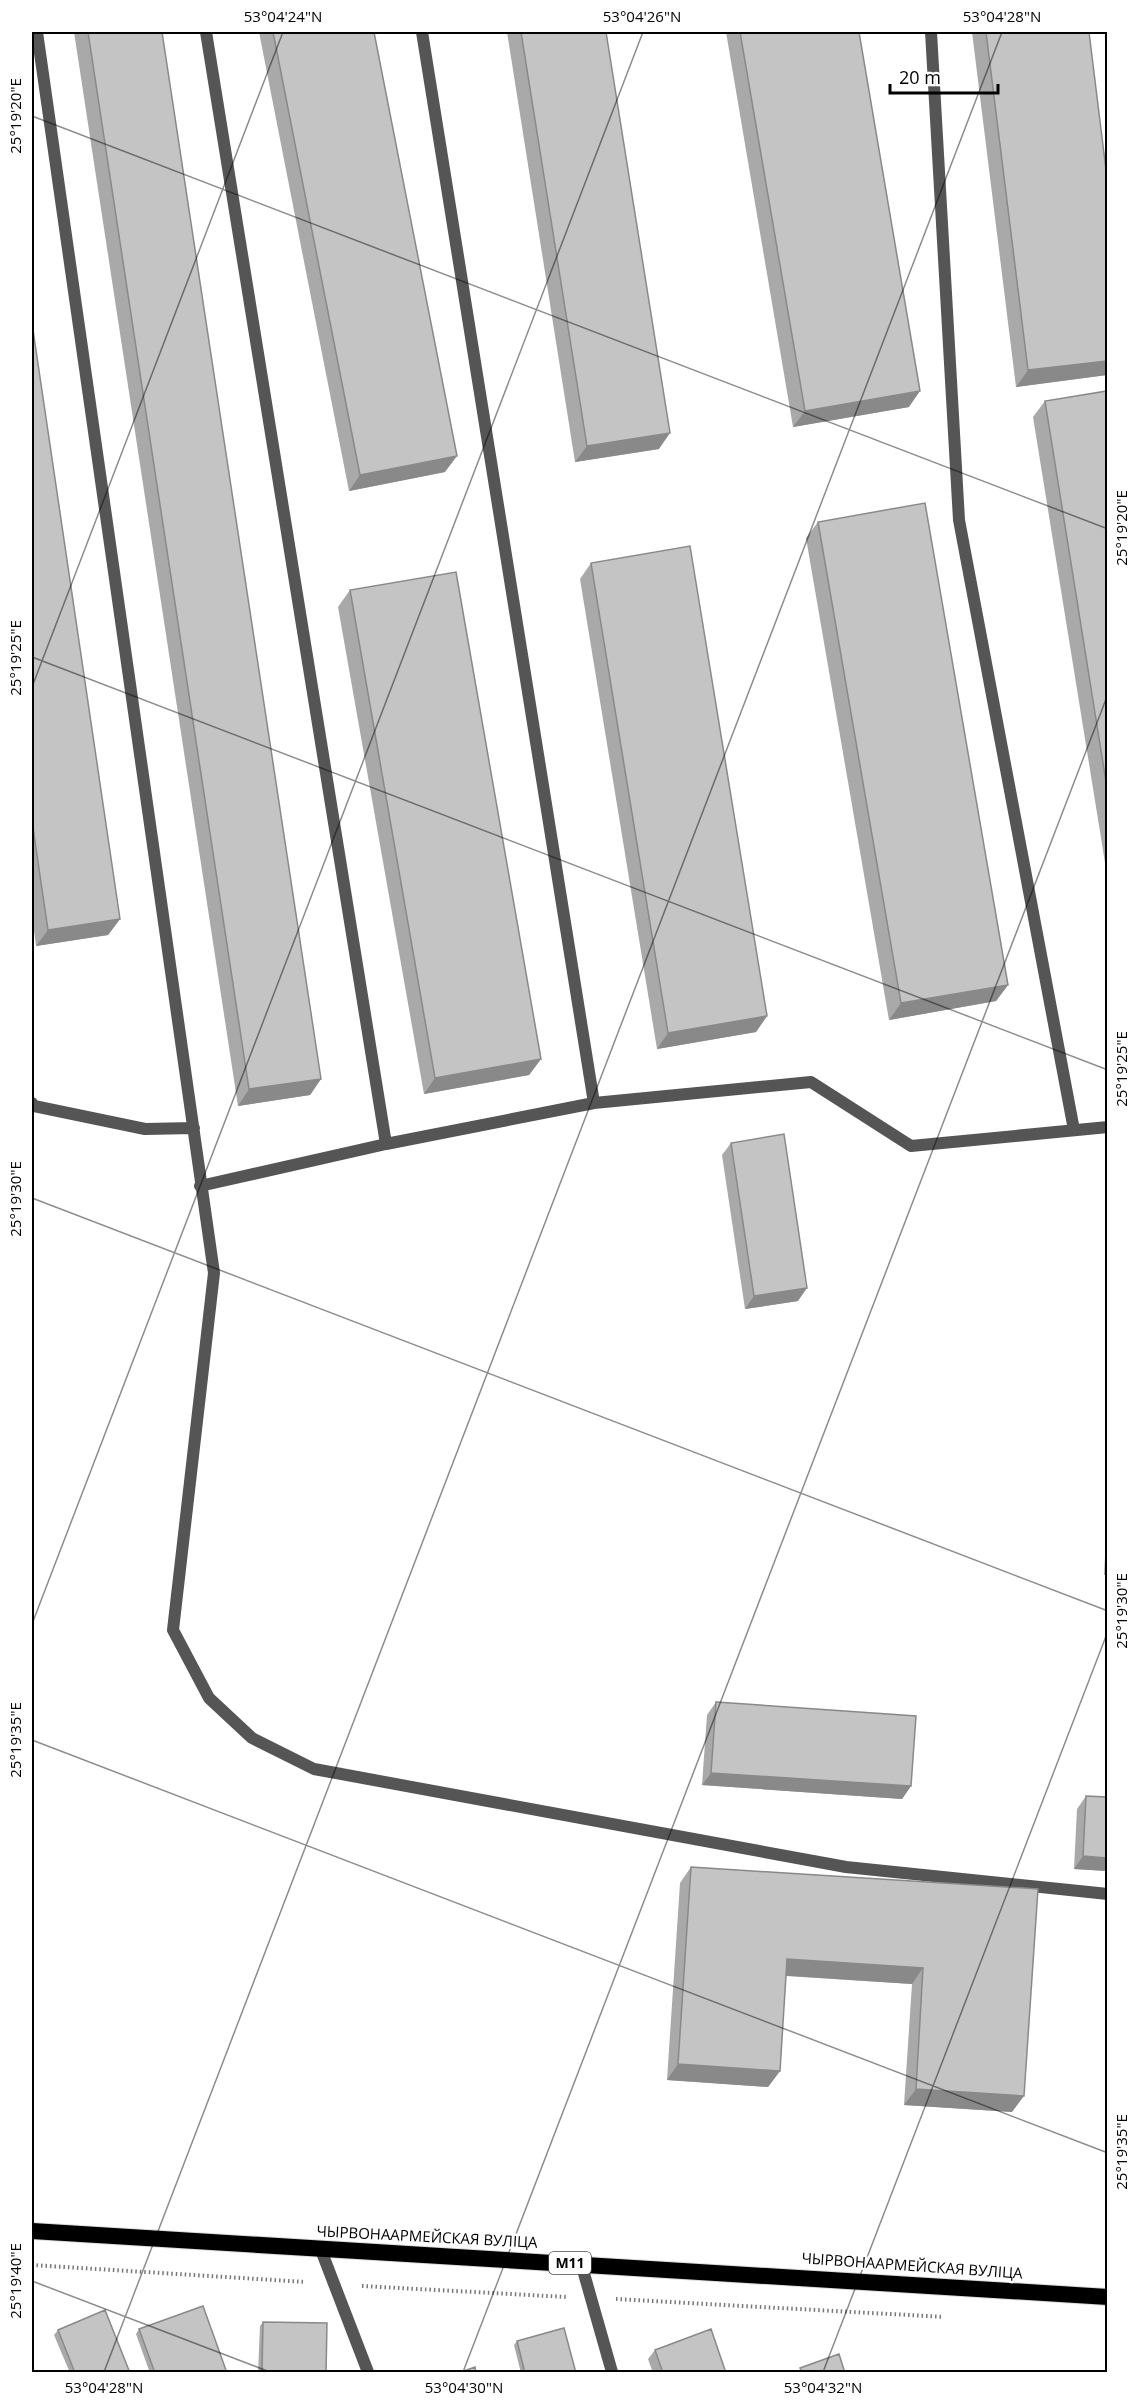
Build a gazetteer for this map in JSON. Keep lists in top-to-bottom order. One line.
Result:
{"streets":{"highway":["ЧЫРВОНААРМЕЙСКАЯ ВУЛІЦА","М11"]},"scale_bar":"20 m","coordinates":["53°04'24\"N","53°04'26\"N","53°04'28\"N","25°19'20\"E","25°19'25\"E","25°19'30\"E","25°19'35\"E","25°19'40\"E","53°04'30\"N","53°04'32\"N"]}
